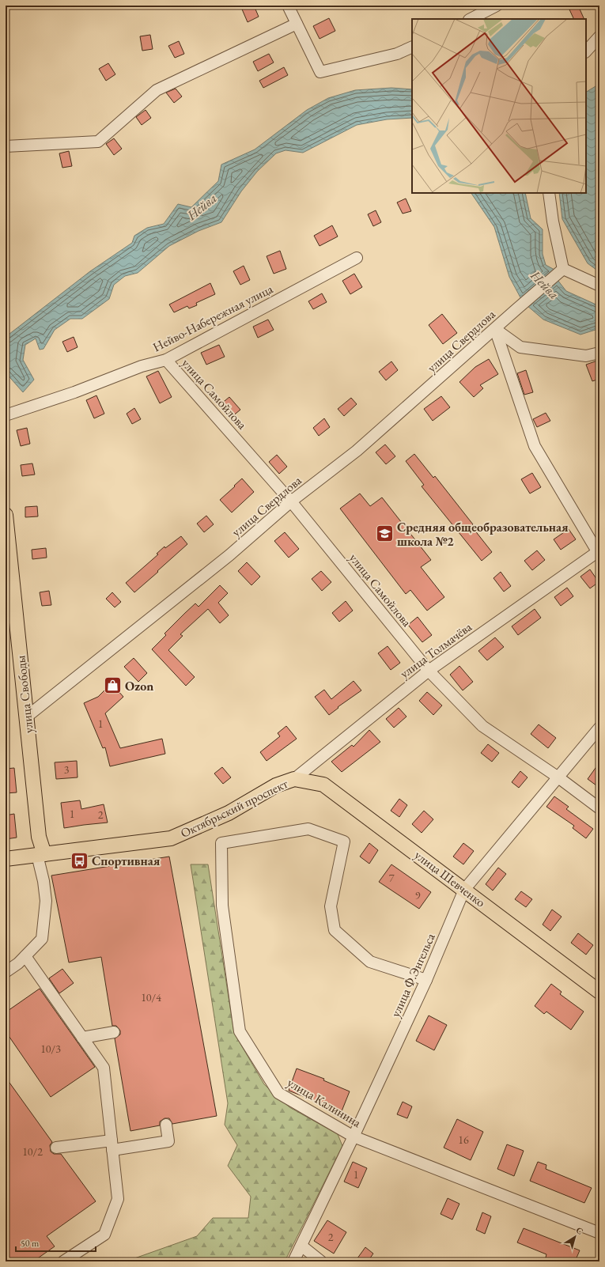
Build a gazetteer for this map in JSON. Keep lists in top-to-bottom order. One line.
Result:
{"streets":{"main road":["улица Свободы","Октябрьский проспект","улица Шевченко"],"street":["Нейво-Набережная улица","улица Свердлова","улица Самойлова","улица Толмачёва","улица Ф.Энгельса","улица Калинина"]},"crossings":[["Нейво-Набережная улица","улица Самойлова"],["улица Свердлова","улица Самойлова"],["улица Свердлова","улица Свободы"],["улица Самойлова","улица Толмачёва"],["улица Самойлова","улица Ф.Энгельса"],["улица Толмачёва","Октябрьский проспект"],["улица Толмачёва","улица Шевченко"],["улица Свободы","Октябрьский проспект"],["Октябрьский проспект","улица Шевченко"],["улица Шевченко","улица Ф.Энгельса"],["улица Ф.Энгельса","улица Калинина"]],"water":["Нейва"],"places":{"school or university":["Средняя общеобразовательная школа №2"],"shop":["Ozon"],"bus stop":["Спортивная"]},"house_numbers":["1","3","1","2","7","9","10/4","10/3","16","10/2","1","2"],"scale_bar":"50 m","north":"top right"}
